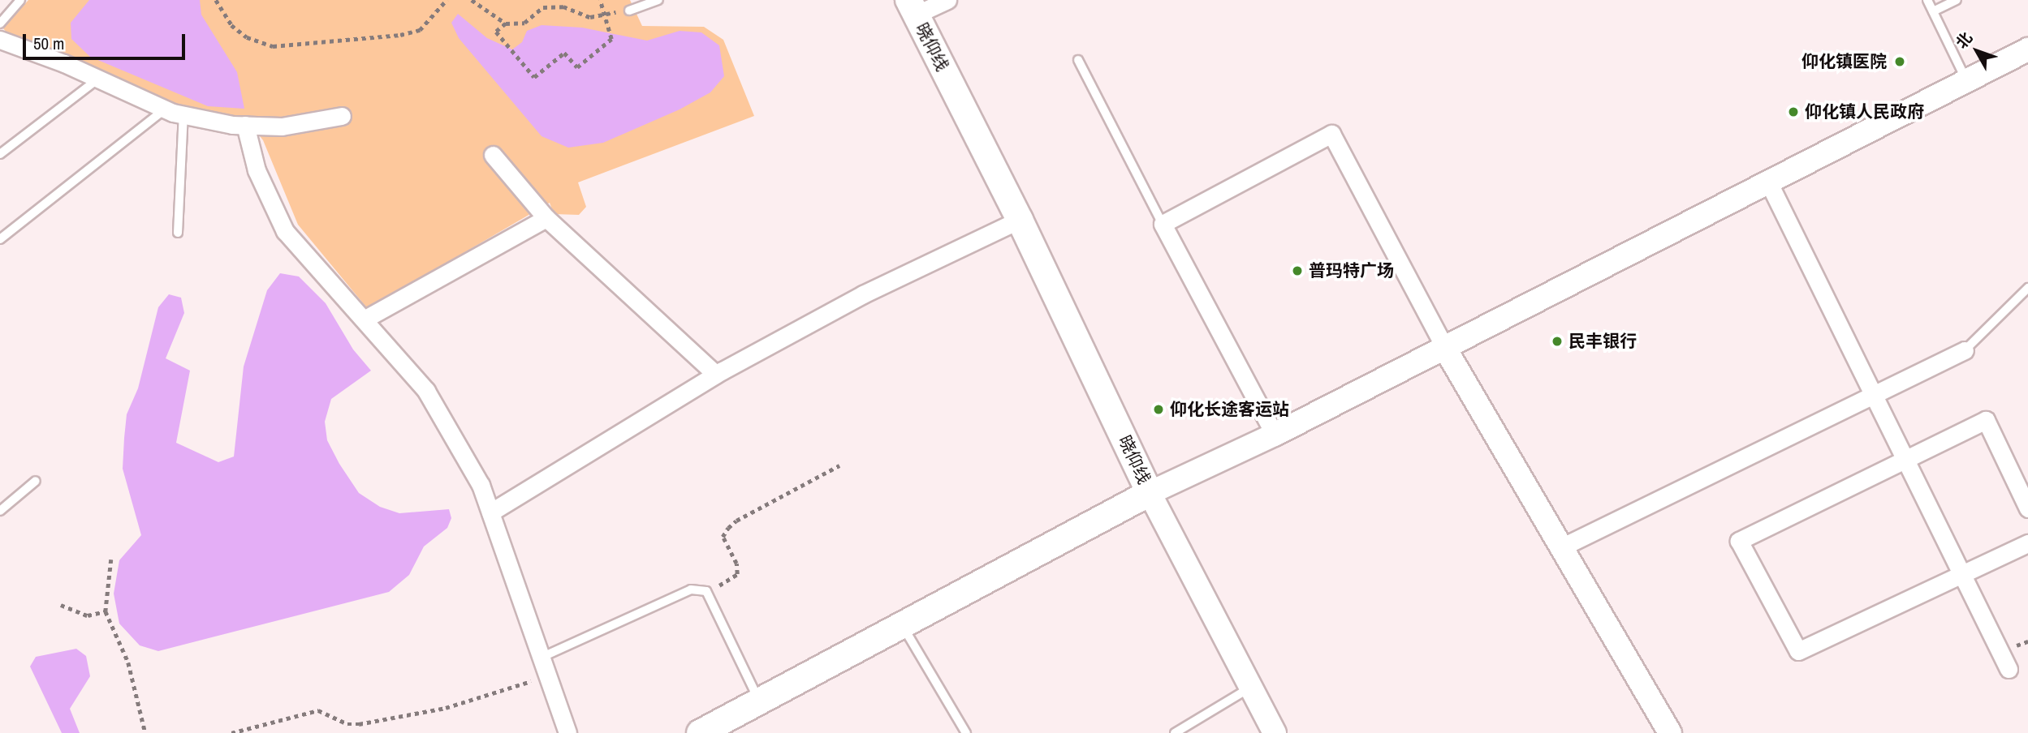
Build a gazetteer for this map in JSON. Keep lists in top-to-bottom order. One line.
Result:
{"streets":{"main road":["晓仰线"]},"places":["仰化镇医院","仰化镇人民政府","普玛特广场","民丰银行","仰化长途客运站"],"scale_bar":"50 m","north":"top left"}
